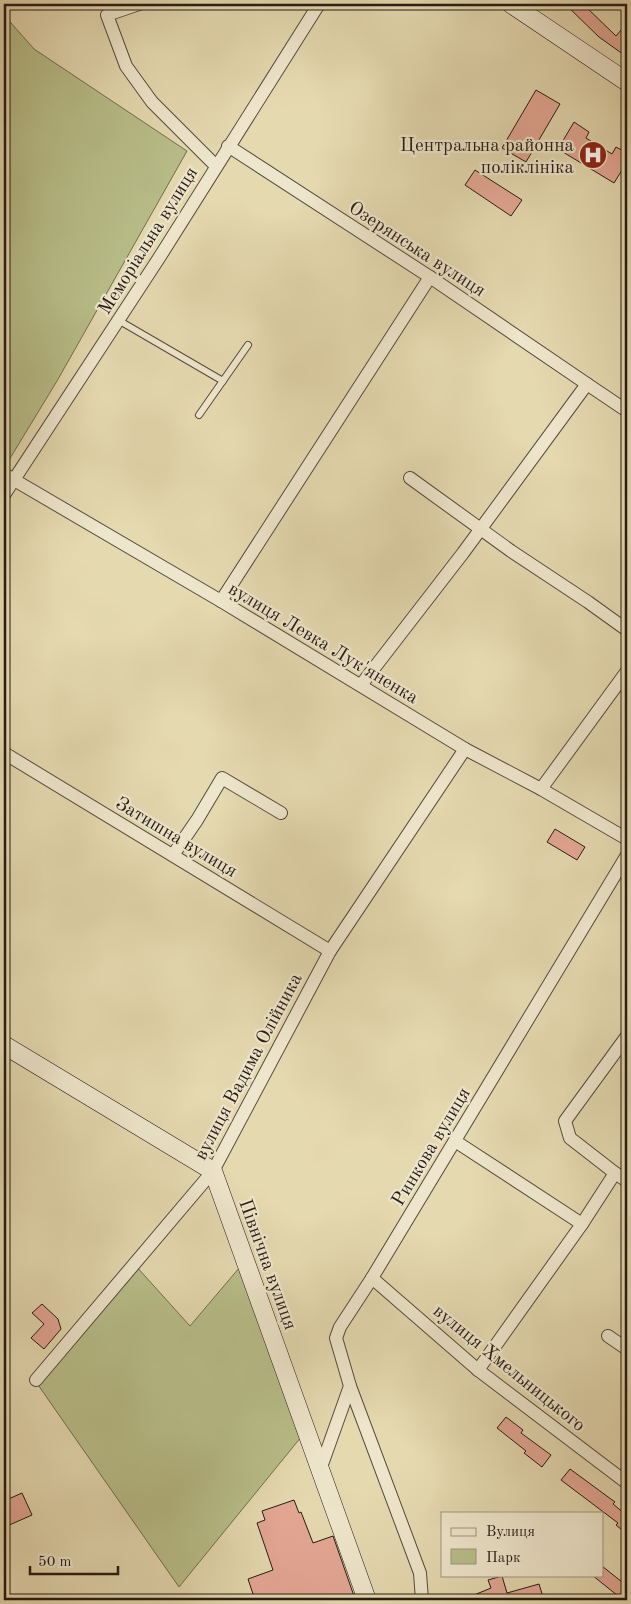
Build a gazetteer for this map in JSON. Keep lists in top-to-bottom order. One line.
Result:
{"streets":{"street":["Меморіальна вулиця","Озерянська вулиця","вулиця Левка Лук'яненка","Затишна вулиця","вулиця Вадима Олійника","Ринкова вулиця","Північна вулиця","вулиця Хмельницького"]},"crossings":[["Меморіальна вулиця","Озерянська вулиця"],["Меморіальна вулиця","вулиця Левка Лук'яненка"],["вулиця Левка Лук'яненка","вулиця Вадима Олійника"],["Затишна вулиця","вулиця Вадима Олійника"],["вулиця Вадима Олійника","Північна вулиця"],["Ринкова вулиця","вулиця Хмельницького"]],"places":{"hospital":["Центральна районна поліклініка"]},"legend":["Вулиця","Парк"],"scale_bar":"50 m"}
